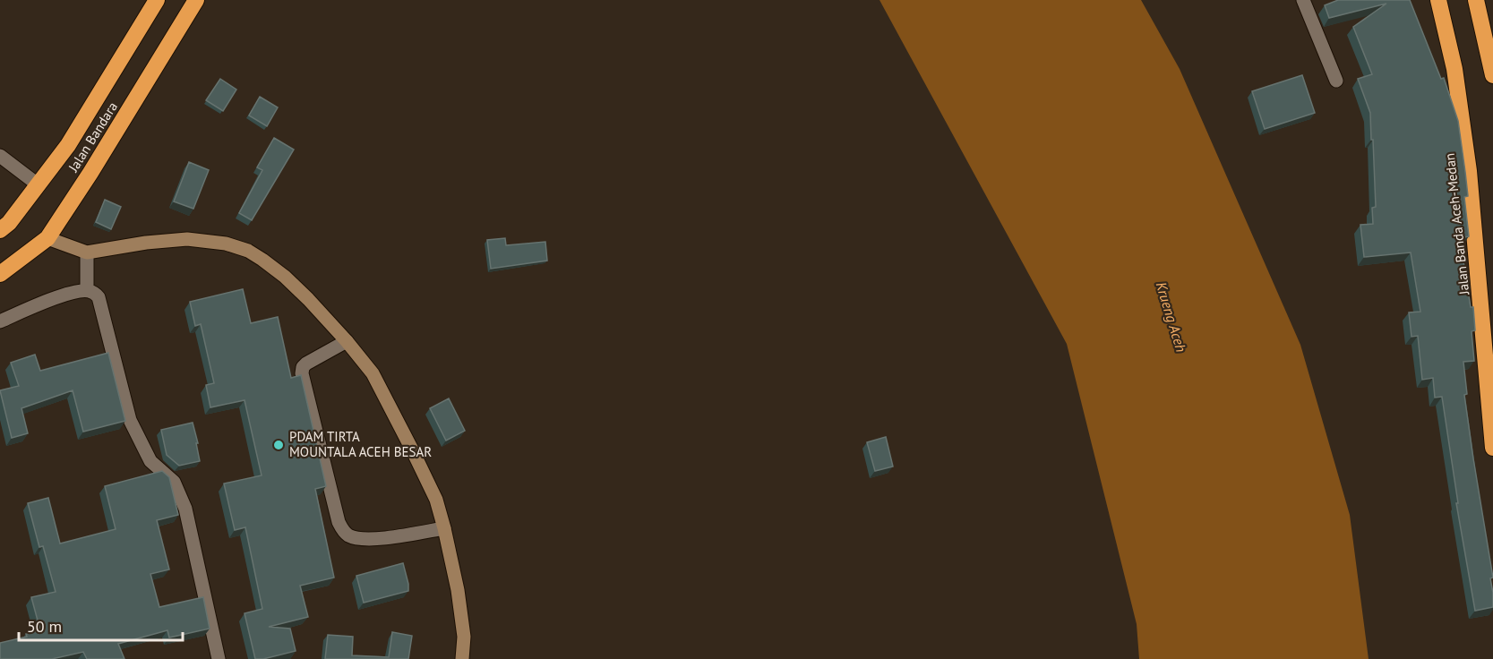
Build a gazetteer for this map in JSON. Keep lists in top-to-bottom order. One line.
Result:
{"streets":{"highway":["Jalan Bandara","Jalan Banda Aceh-Medan"]},"water":["Krueng Aceh"],"places":["PDAM TIRTA MOUNTALA ACEH BESAR"],"scale_bar":"50 m"}
